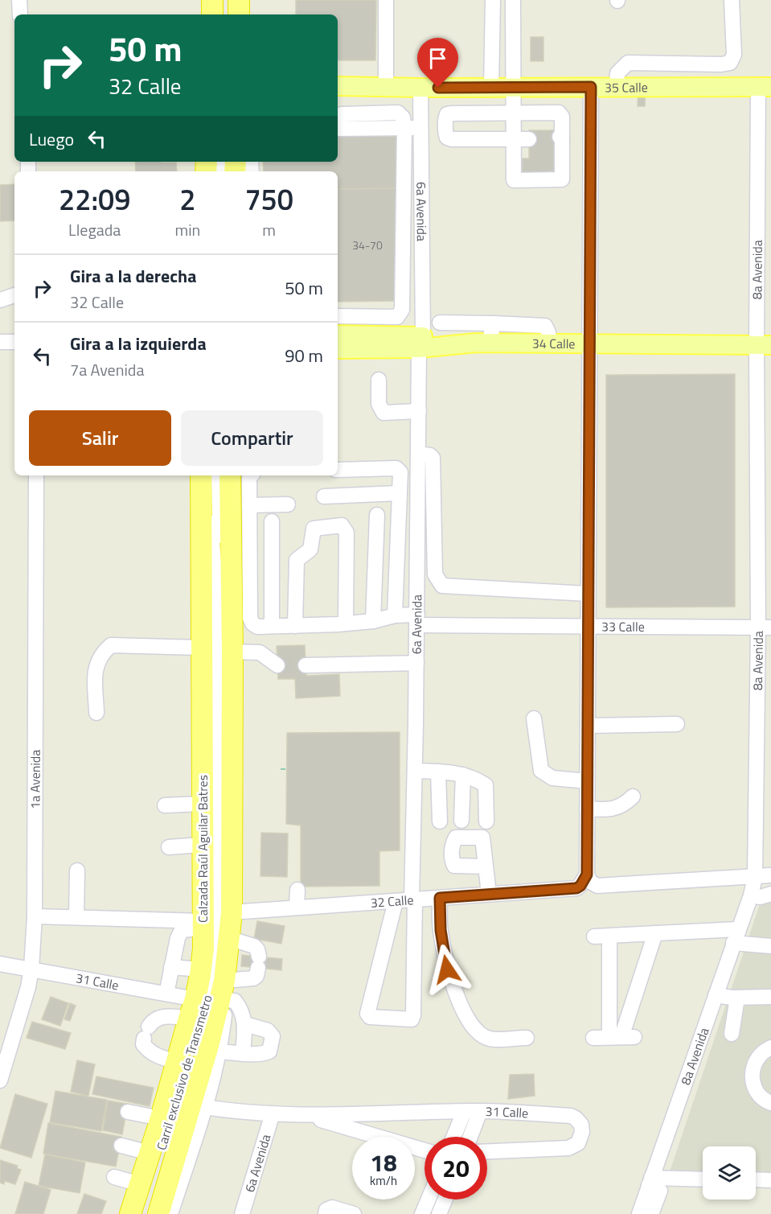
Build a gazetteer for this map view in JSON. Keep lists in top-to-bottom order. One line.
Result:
{"streets":{"highway":["Calzada Raúl Aguilar Batres"],"main road":["35 Calle","34 Calle"],"street":["6a Avenida","8a Avenida","33 Calle","1a Avenida","32 Calle","31 Calle","Carril exclusivo de Transmetro"]},"crossings":[["35 Calle","6a Avenida"],["35 Calle","8a Avenida"],["6a Avenida","34 Calle"],["6a Avenida","33 Calle"],["6a Avenida","32 Calle"],["6a Avenida","31 Calle"],["8a Avenida","34 Calle"],["8a Avenida","33 Calle"],["1a Avenida","31 Calle"],["Calzada Raúl Aguilar Batres","32 Calle"],["Calzada Raúl Aguilar Batres","31 Calle"],["Calzada Raúl Aguilar Batres","Carril exclusivo de Transmetro"],["31 Calle","Carril exclusivo de Transmetro"]],"house_numbers":["34-70"],"page":{"turn":["50 m","32 Calle"],"then":"Luego","eta":["22:09","Llegada","2","min","750","m"],"list":[{"name":"Gira a la derecha","note":"32 Calle","value":"50 m"},{"name":"Gira a la izquierda","note":"7a Avenida","value":"90 m"}],"buttons":["Salir","Compartir"],"speed":"18 km/h","limit":"20"}}
